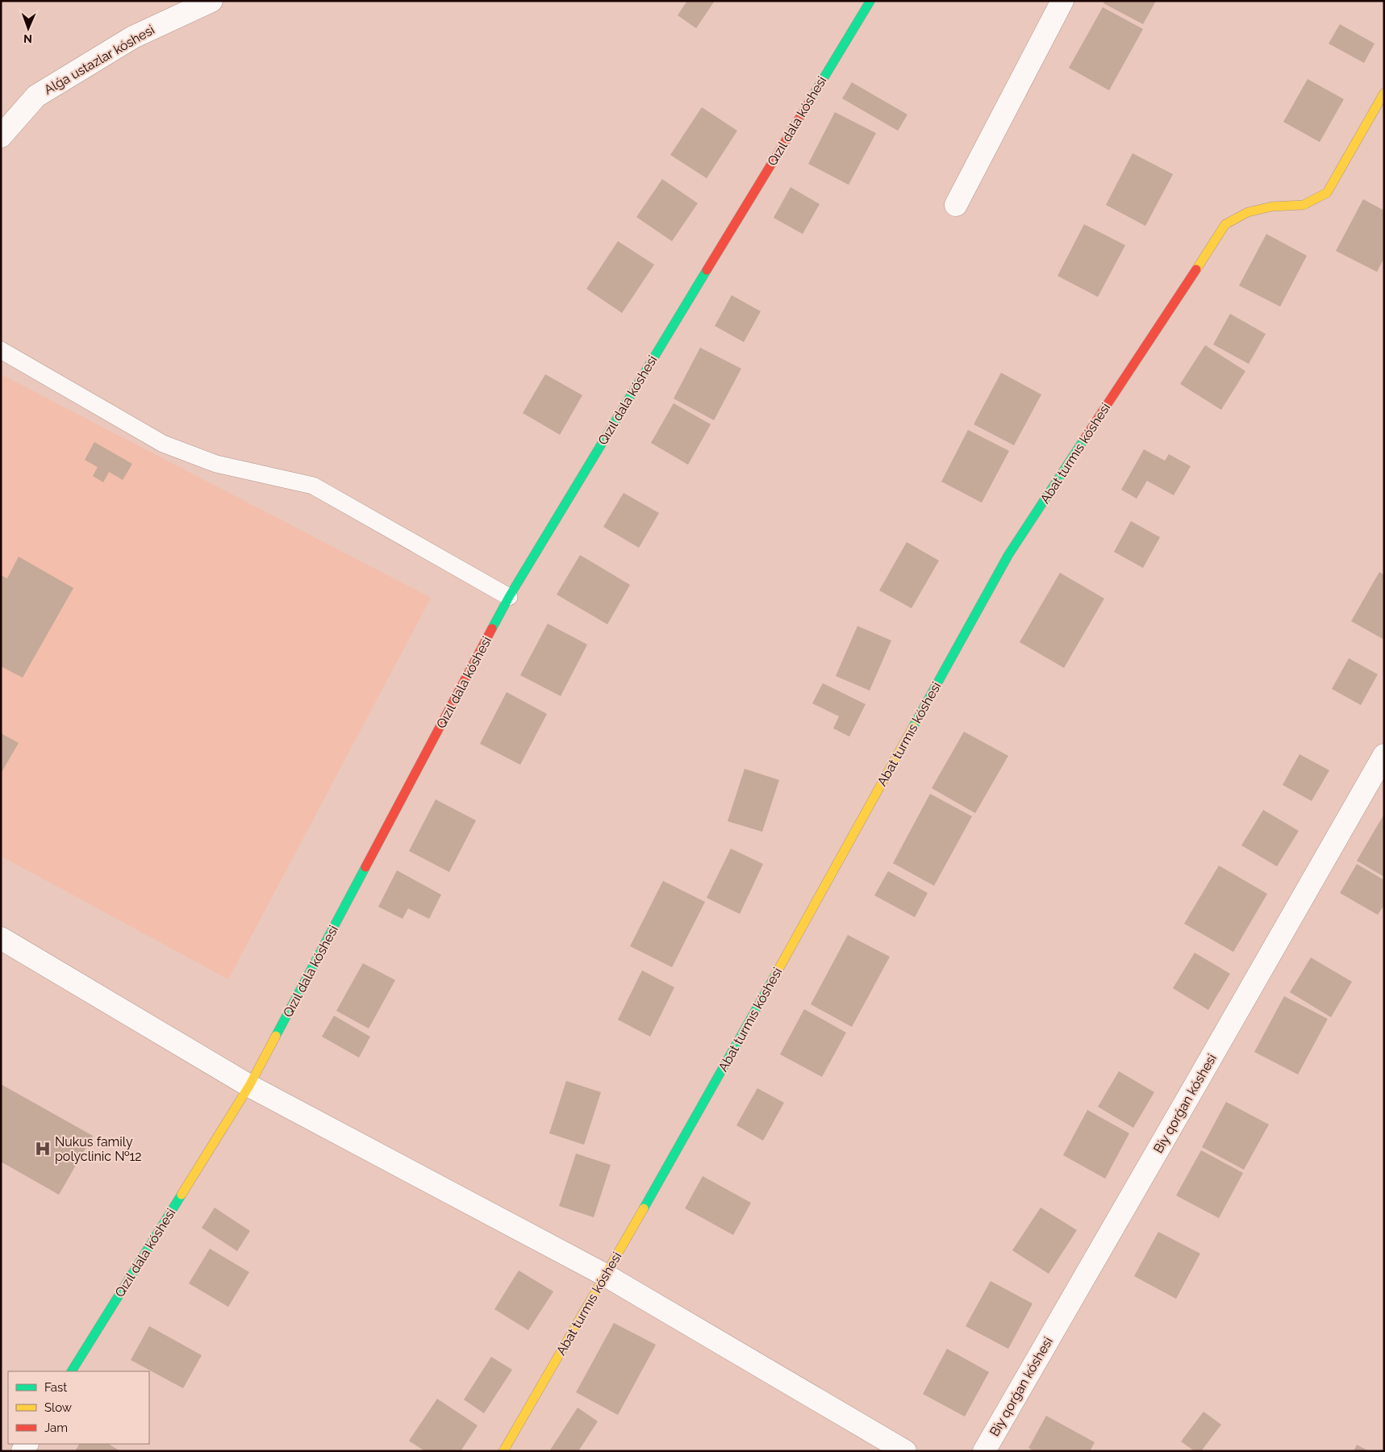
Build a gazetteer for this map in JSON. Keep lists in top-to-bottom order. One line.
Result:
{"streets":{"street":["Alǵa ustazlar kóshesi","Qızıl dala kóshesi","Abat turmıs kóshesi","Biy qorǵan kóshesi"]},"places":{"hospital":["Nukus family polyclinic №12"]},"legend":["Fast","Slow","Jam"],"north":"bottom"}
